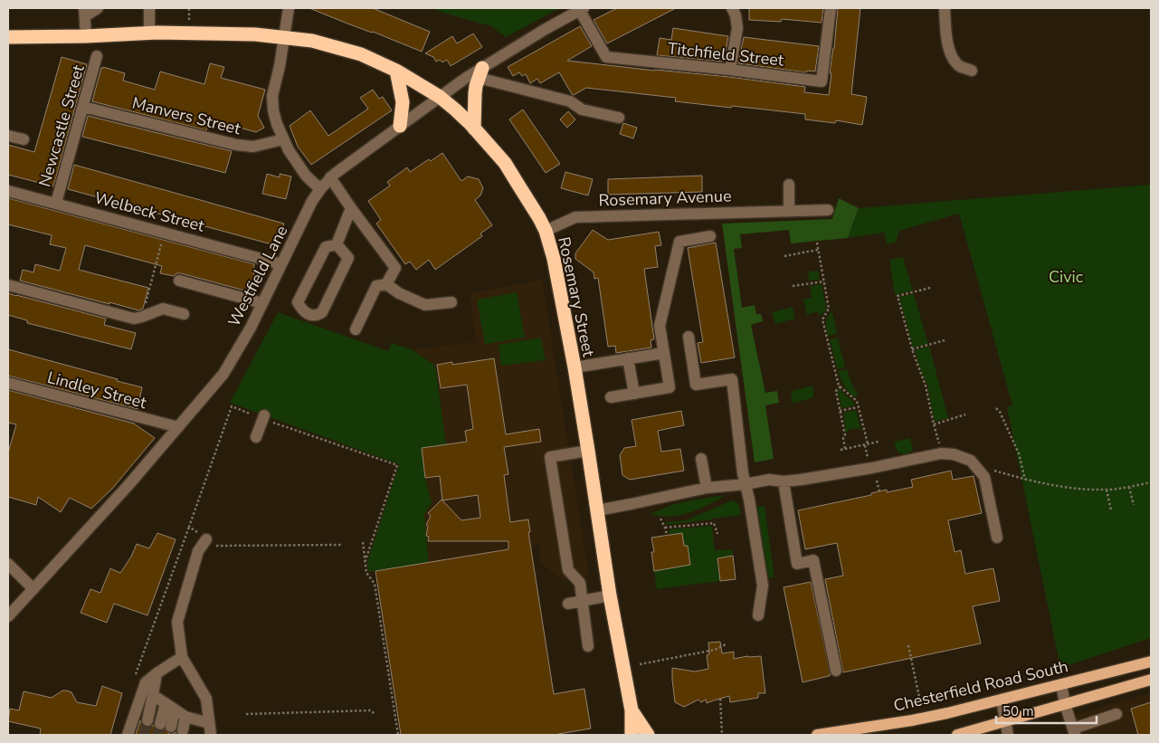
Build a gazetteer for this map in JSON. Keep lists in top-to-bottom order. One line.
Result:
{"streets":{"highway":["Rosemary Street"],"main road":["Chesterfield Road South"],"street":["Titchfield Street","Manvers Street","Newcastle Street","Rosemary Avenue","Welbeck Street","Westfield Lane","Lindley Street"]},"crossings":[["Titchfield Street","Westfield Lane"],["Manvers Street","Newcastle Street"],["Newcastle Street","Welbeck Street"],["Rosemary Avenue","Rosemary Street"],["Welbeck Street","Westfield Lane"],["Westfield Lane","Rosemary Street"],["Westfield Lane","Lindley Street"]],"parks":["Civic"],"scale_bar":"50 m"}
